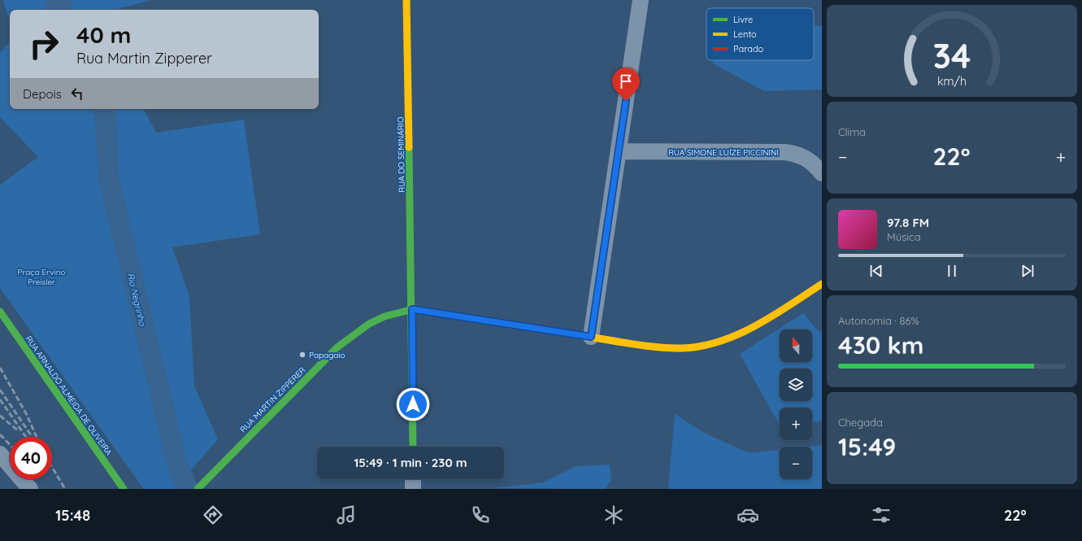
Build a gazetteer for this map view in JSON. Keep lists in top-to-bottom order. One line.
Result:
{"streets":{"street":["RUA SIMONE LUÍZE PICCININI","RUA DO SEMINÁRIO","RUA ARNALDO ALMEIDA DE OLIVEIRA","RUA MARTIN ZIPPERER"]},"crossings":[["RUA DO SEMINÁRIO","RUA MARTIN ZIPPERER"]],"water":["Rio Negrinho"],"parks":["Praça Ervino Preisler"],"places":["Papagaio"],"legend":["Livre","Lento","Parado"],"north":"top","page":{"turn":["40 m","Rua Martin Zipperer"],"then":"Depois","tile":["Clima",["Autonomia · 86%","430 km"],["Chegada","15:49"]],"heat":["−","22°","+"],"song":["97.8 FM","Música"],"map_buttons":["+","−"],"limit":"40","trip":"15:49 · 1 min · 230 m","tabs":["15:48","22°"],"gauge":["34","km/h"]}}
